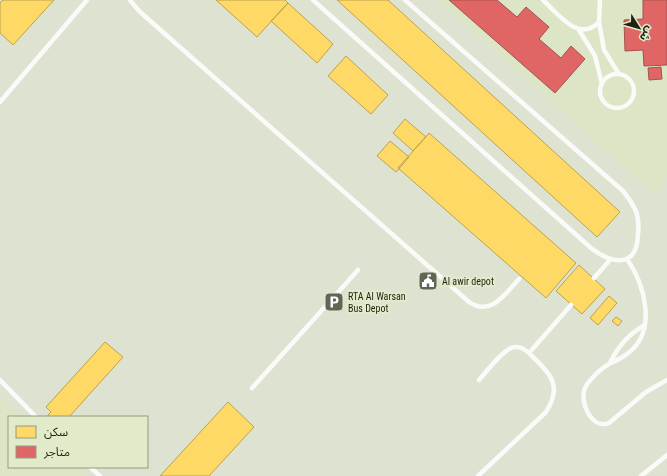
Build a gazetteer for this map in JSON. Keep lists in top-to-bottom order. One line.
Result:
{"places":{"public building":["Al awir depot"],"parking":["RTA Al Warsan Bus Depot"]},"legend":["سكن","متاجر"],"north":"bottom right"}
